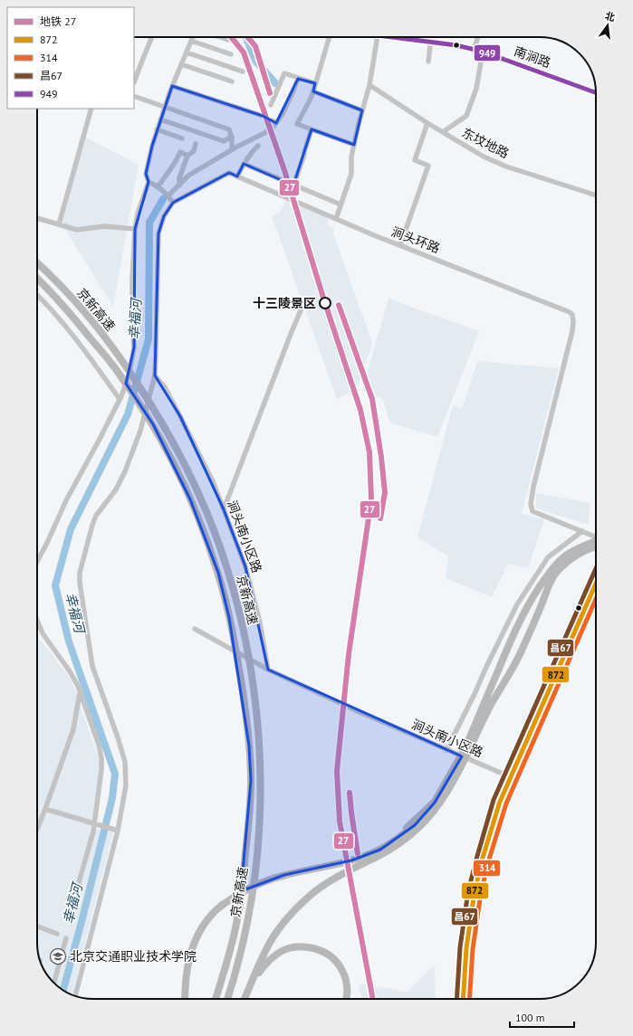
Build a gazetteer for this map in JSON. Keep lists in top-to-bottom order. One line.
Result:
{"streets":{"highway":["京新高速"],"main road":["南涧路"],"street":["东坟地路","涧头环路","涧头南小区路"]},"water":["幸福河"],"places":{"other":["十三陵景区"],"school or university":["北京交通职业技术学院"]},"lines":["metro line 27","transit line 949","transit line 昌67","transit line 872","transit line 314"],"legend":["地铁 27","872","314","昌67","949"],"scale_bar":"100 m","north":"top"}
